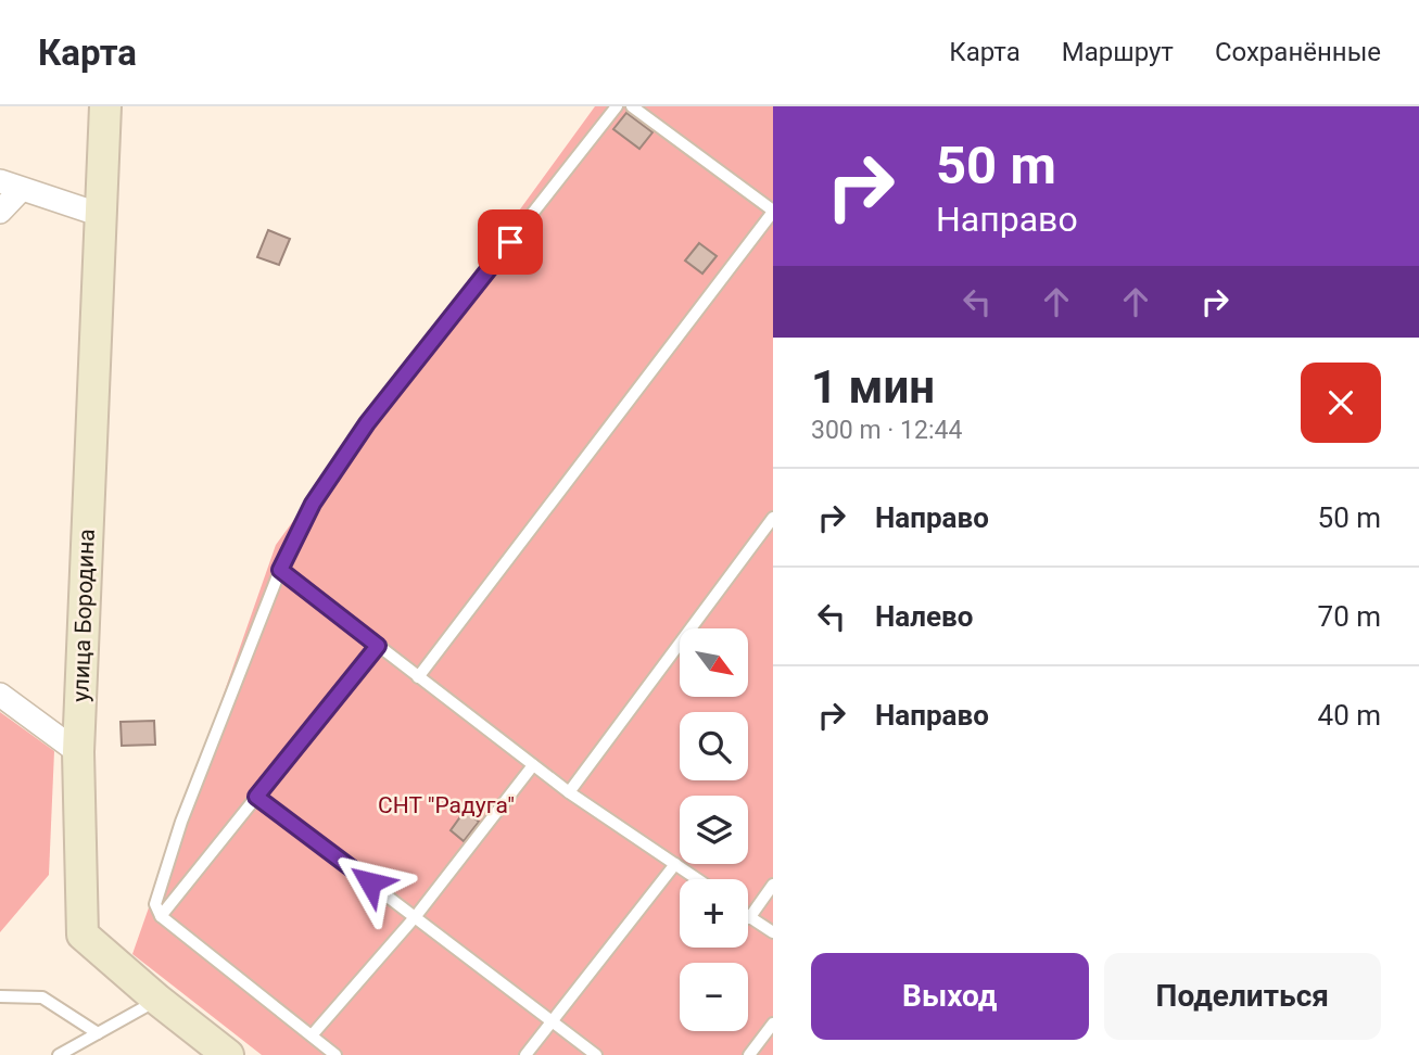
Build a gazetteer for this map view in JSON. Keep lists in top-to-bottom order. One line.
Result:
{"streets":{"main road":["улица Бородина"]},"parks":["СНТ \"Радуга\""],"north":"bottom right","page":{"header":"Карта","nav":["Карта","Маршрут","Сохранённые"],"turn":["50 m","Направо"],"heading":["1 мин","300 m · 12:44"],"list":[{"name":"Направо","value":"50 m"},{"name":"Налево","value":"70 m"},{"name":"Направо","value":"40 m"}],"map_buttons":["+","−"],"buttons":["Выход","Поделиться"]}}
